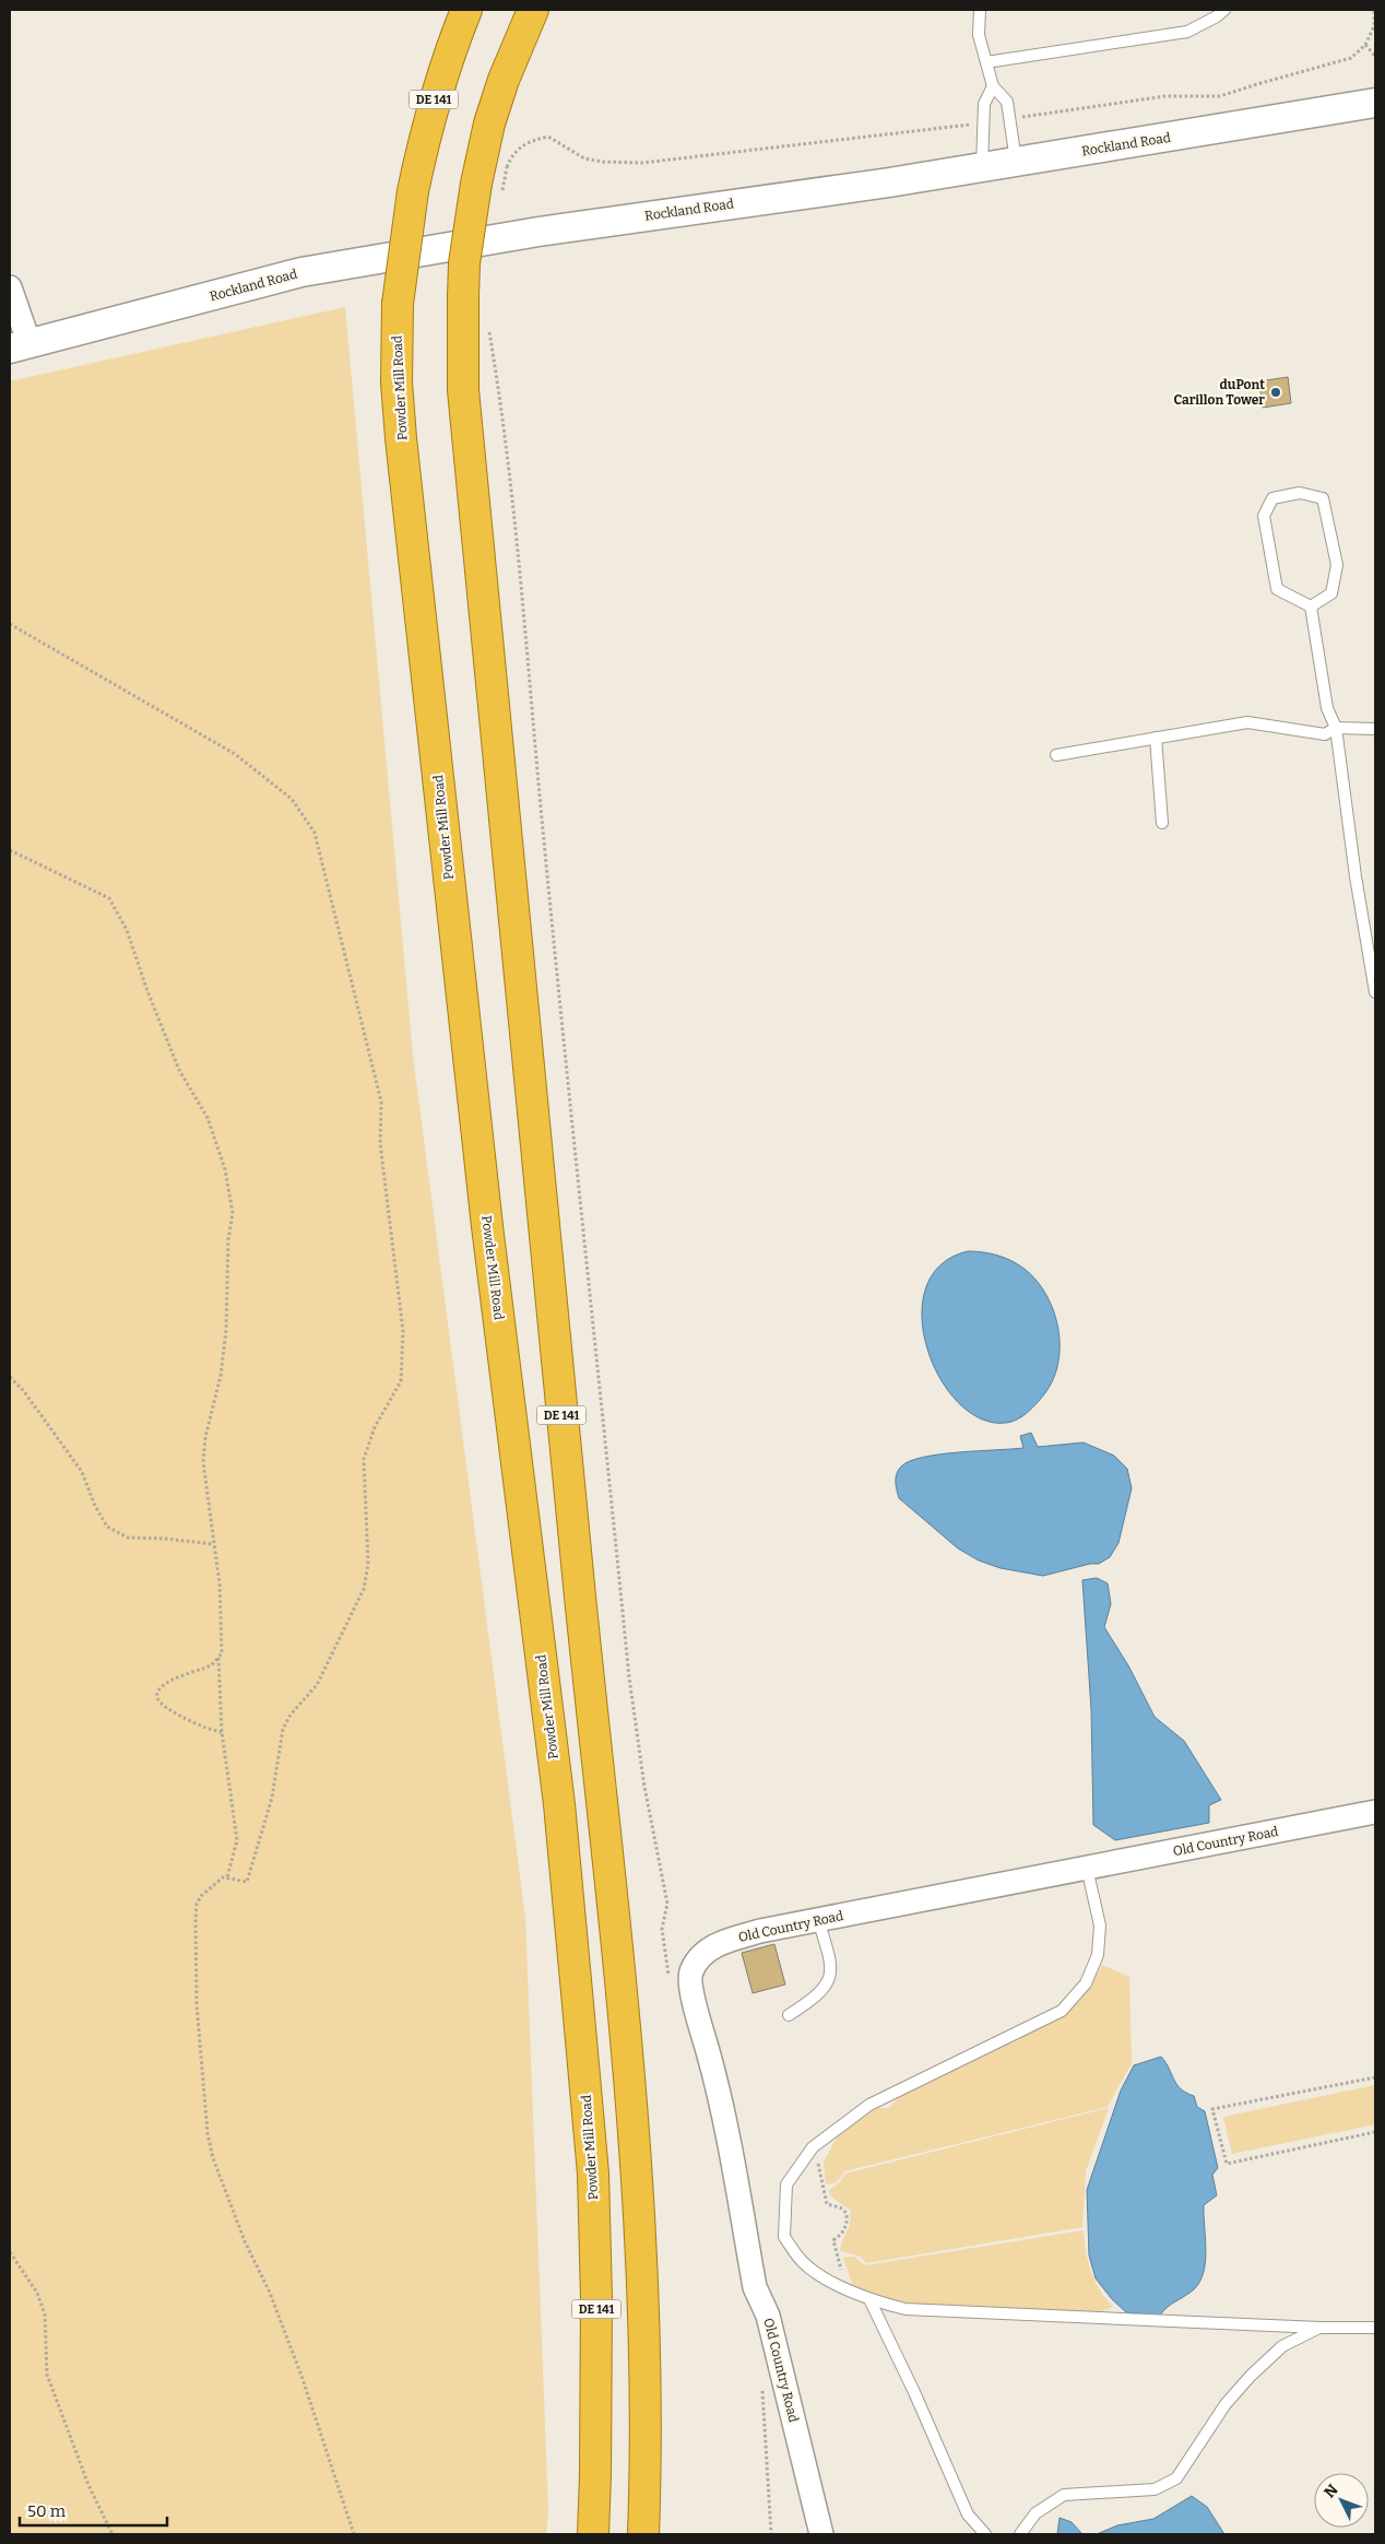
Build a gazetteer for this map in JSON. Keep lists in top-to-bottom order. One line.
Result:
{"streets":{"highway":["DE 141","Powder Mill Road"],"street":["Rockland Road","Old Country Road"]},"places":["duPont Carillon Tower"],"scale_bar":"50 m","north":"top left"}
